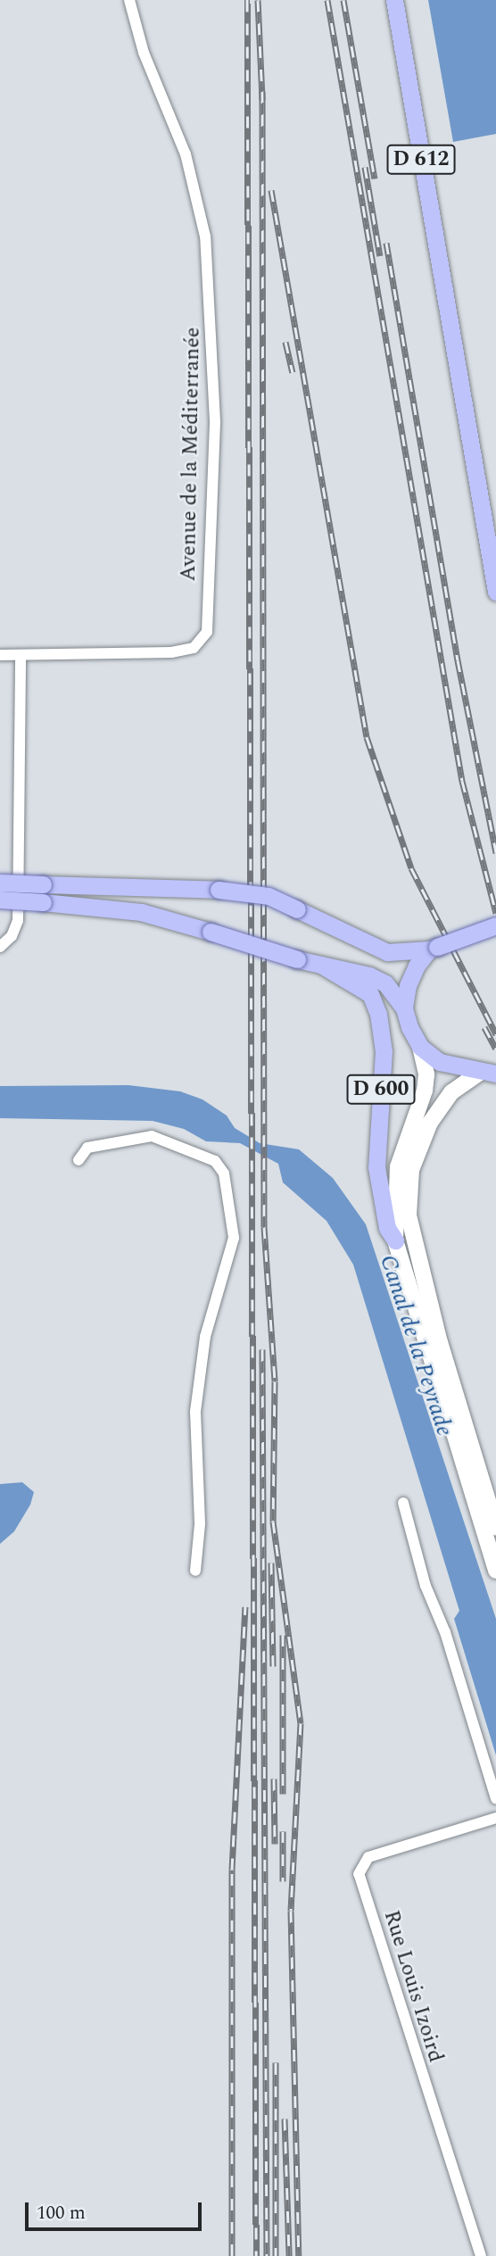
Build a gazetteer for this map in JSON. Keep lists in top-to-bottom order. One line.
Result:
{"streets":{"main road":["D 612","D 600"],"street":["Avenue de la Méditerranée","Rue Louis Izoird"]},"water":["Canal de la Peyrade"],"scale_bar":"100 m"}
